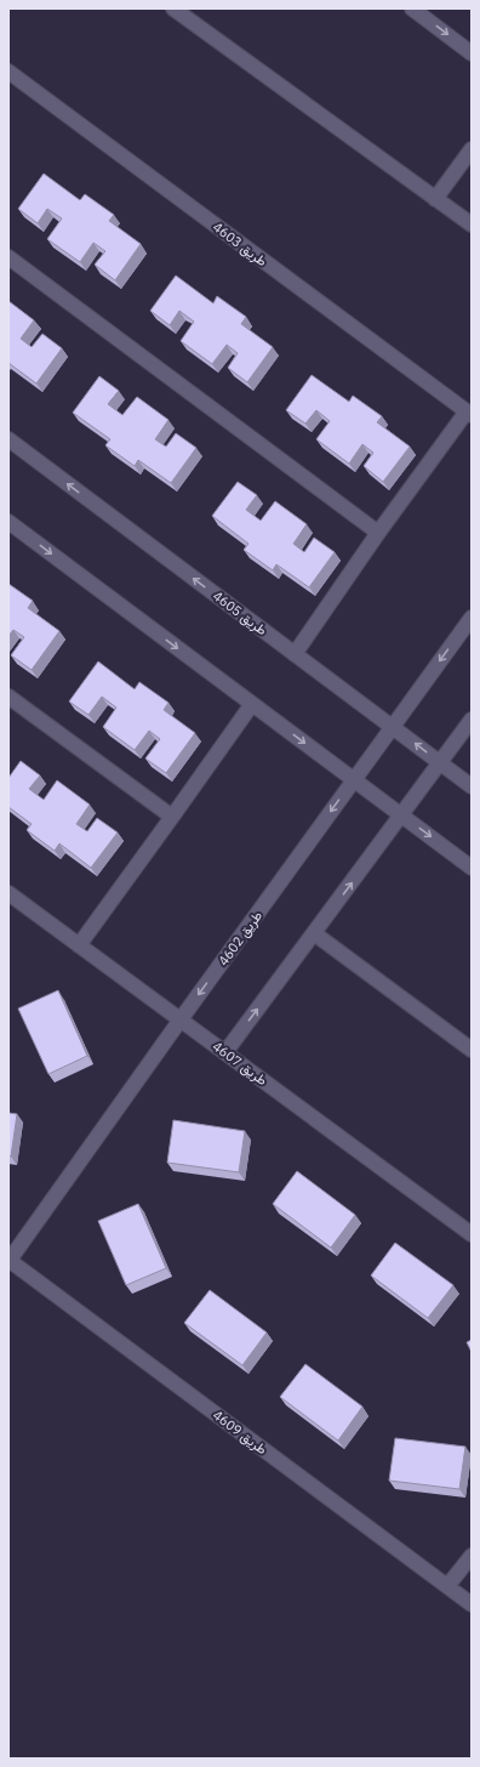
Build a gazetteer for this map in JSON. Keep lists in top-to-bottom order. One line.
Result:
{"streets":{"street":["طريق 4603","طريق 4605","طريق 4602","طريق 4607","طريق 4609"]},"crossings":[["طريق 4605","طريق 4602"],["طريق 4602","طريق 4607"],["طريق 4602","طريق 4609"]]}
